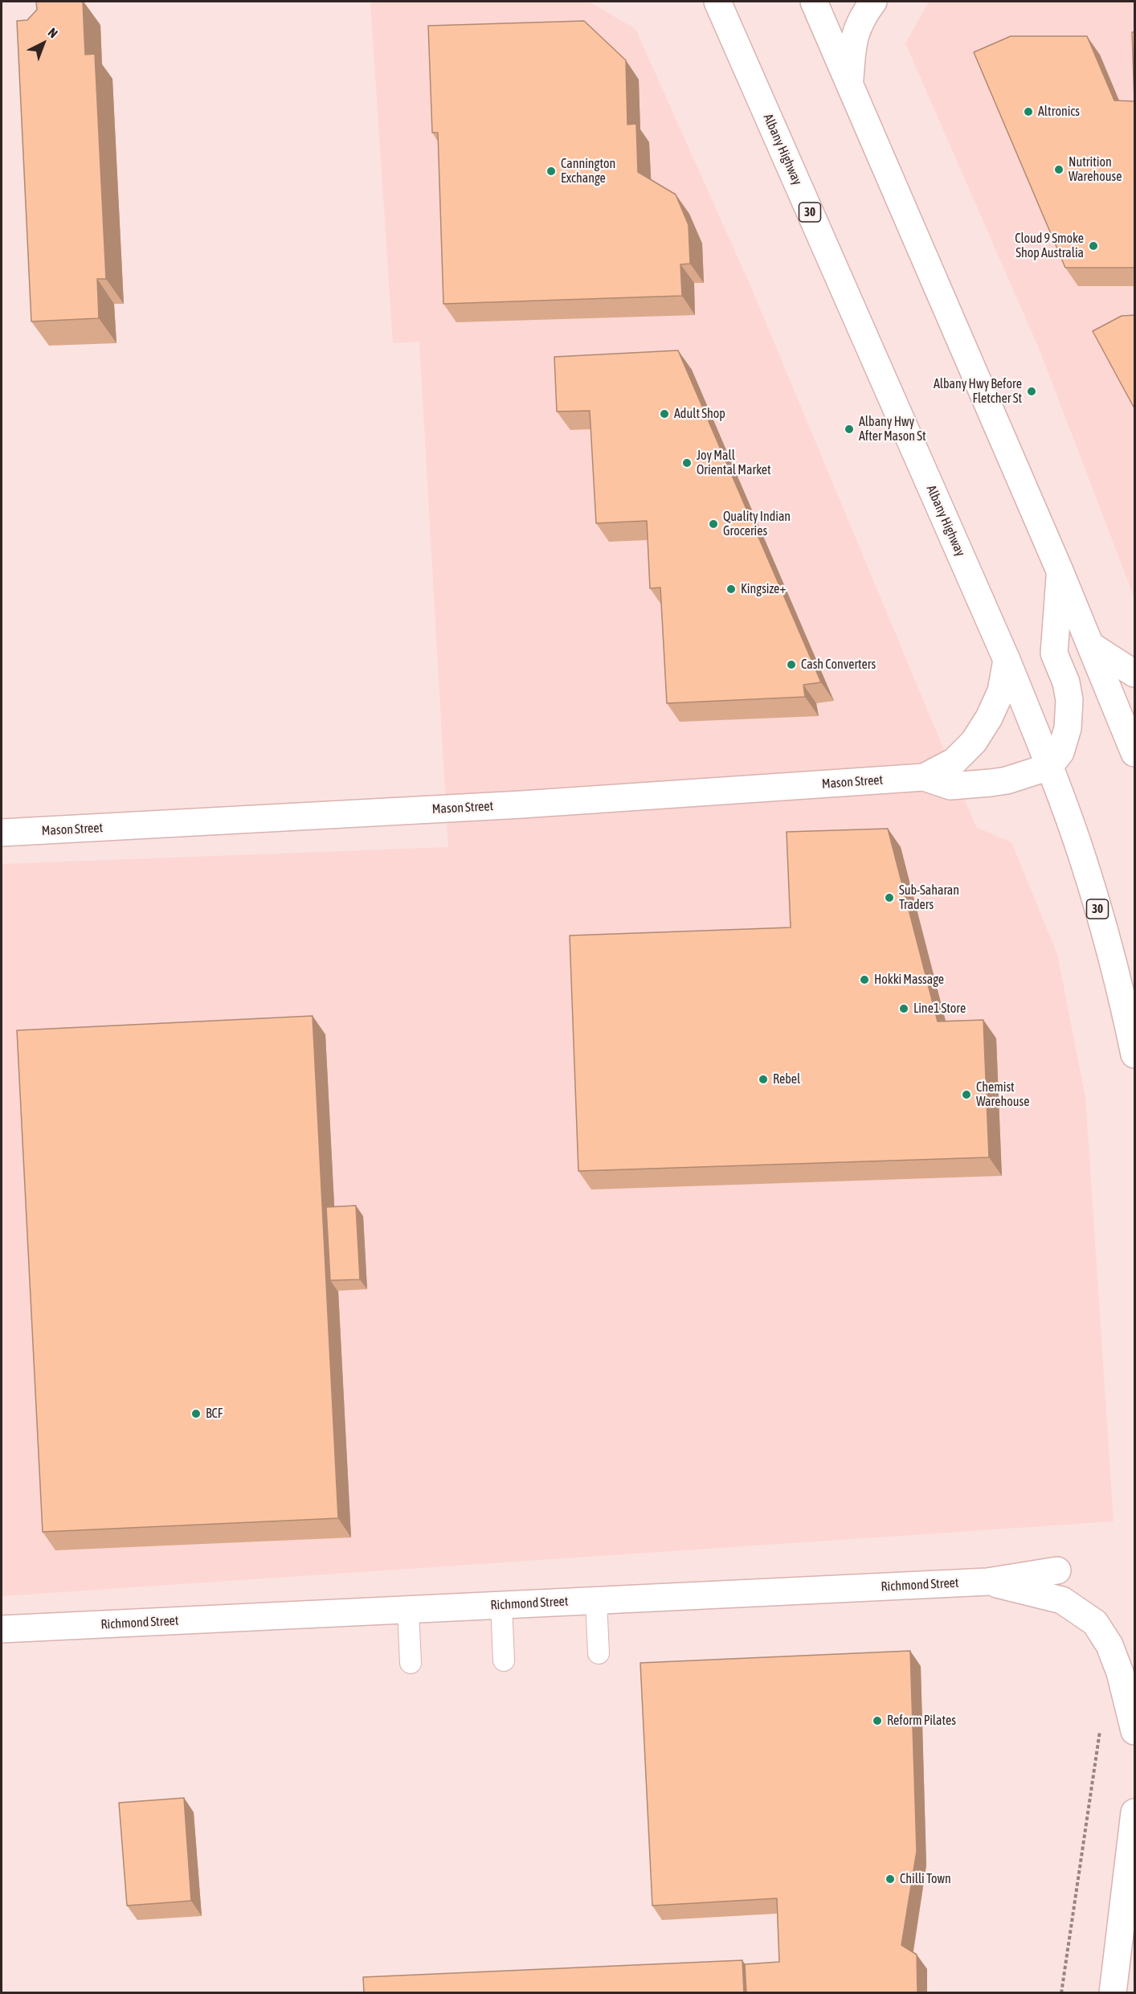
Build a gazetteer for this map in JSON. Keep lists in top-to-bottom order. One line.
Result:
{"streets":{"main road":["Albany Highway","30","Mason Street","Richmond Street"]},"crossings":[["Albany Highway","Mason Street"]],"places":["Altronics","Nutrition Warehouse","Cannington Exchange","Cloud 9 Smoke Shop Australia","Albany Hwy Before Fletcher St","Adult Shop","Albany Hwy After Mason St","Joy Mall Oriental Market","Quality Indian Groceries","Kingsize+","Cash Converters","Sub-Saharan Traders","Hokki Massage","Line1 Store","Rebel","Chemist Warehouse","BCF","Reform Pilates","Chilli Town"],"north":"top right"}
